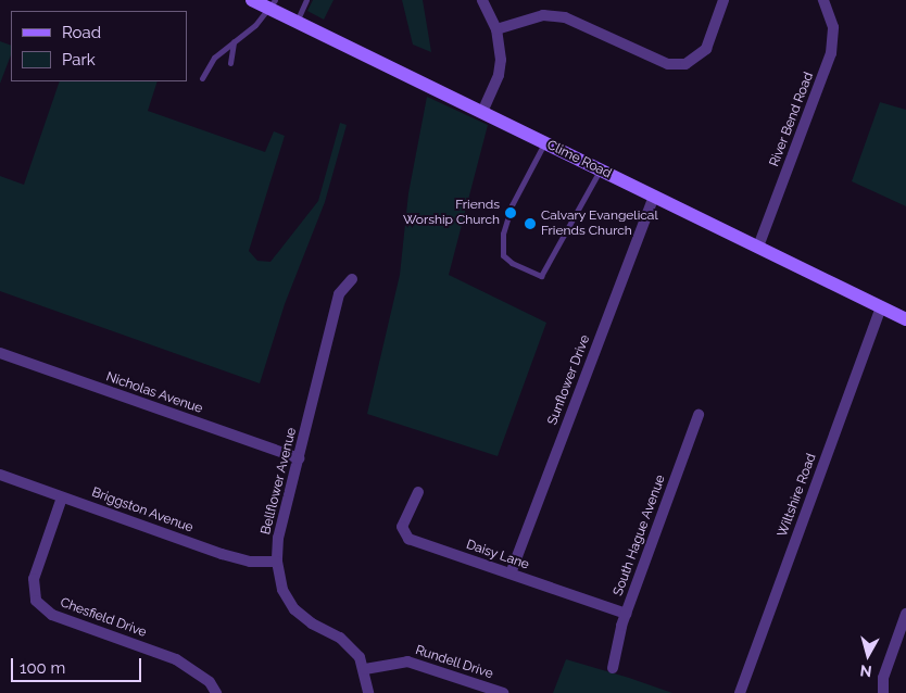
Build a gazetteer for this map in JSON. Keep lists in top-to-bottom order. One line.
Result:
{"streets":{"main road":["Clime Road"],"street":["River Bend Road","Sunflower Drive","Nicholas Avenue","Bellflower Avenue","Wiltshire Road","Briggston Avenue","South Hague Avenue","Daisy Lane","Chesfield Drive","Rundell Drive"]},"crossings":[["River Bend Road","Clime Road"],["Clime Road","Sunflower Drive"],["Clime Road","Wiltshire Road"],["Sunflower Drive","Daisy Lane"],["Nicholas Avenue","Bellflower Avenue"],["Bellflower Avenue","Briggston Avenue"],["Bellflower Avenue","Rundell Drive"],["Briggston Avenue","Chesfield Drive"],["South Hague Avenue","Daisy Lane"]],"places":["Friends Worship Church","Calvary Evangelical Friends Church"],"legend":["Road","Park"],"scale_bar":"100 m","north":"bottom"}
